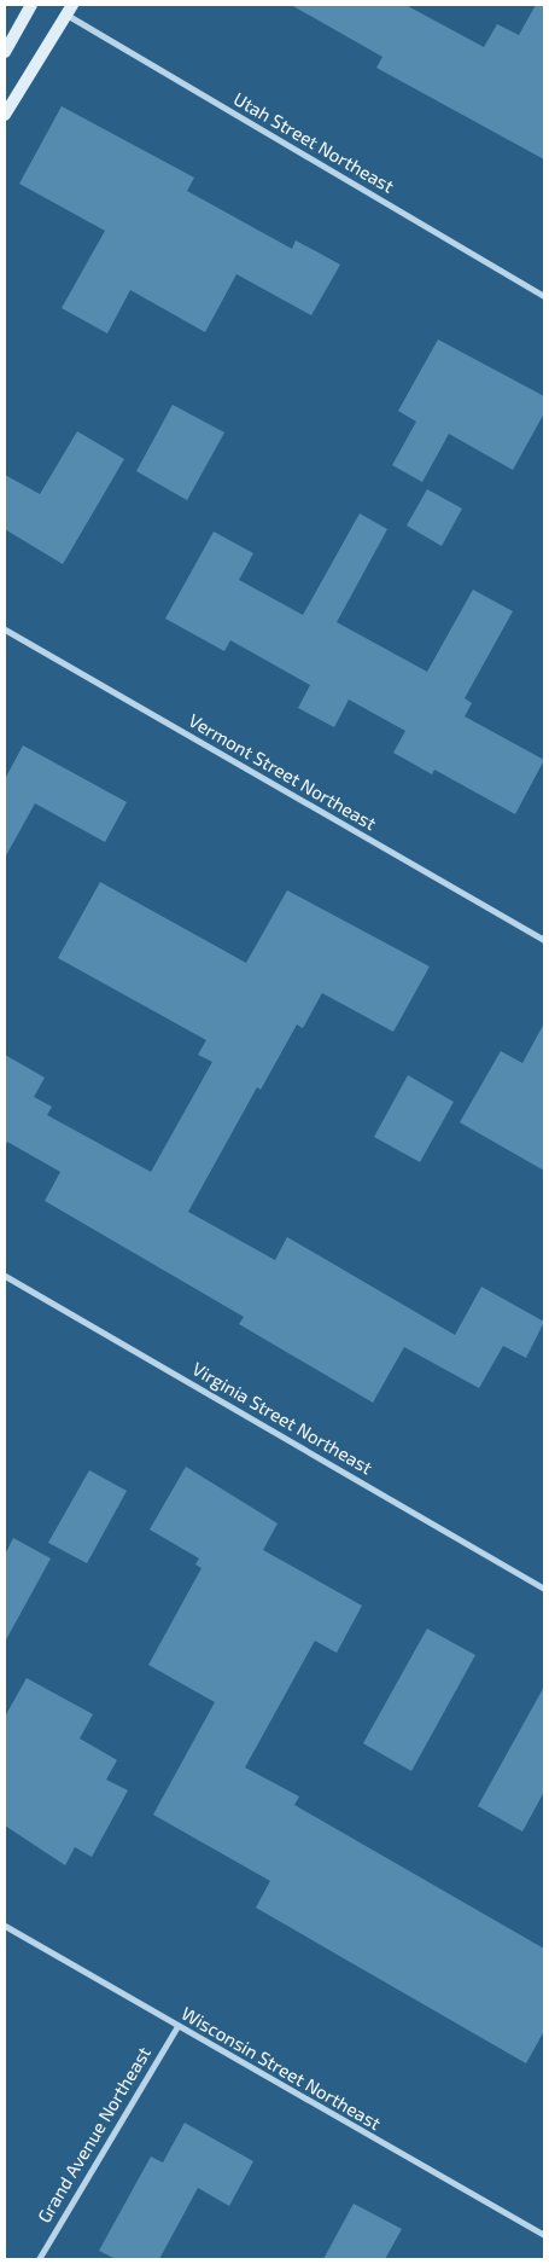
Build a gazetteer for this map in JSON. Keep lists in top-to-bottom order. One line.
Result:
{"streets":{"street":["Utah Street Northeast","Vermont Street Northeast","Virginia Street Northeast","Wisconsin Street Northeast","Grand Avenue Northeast"]},"crossings":[["Wisconsin Street Northeast","Grand Avenue Northeast"]]}
